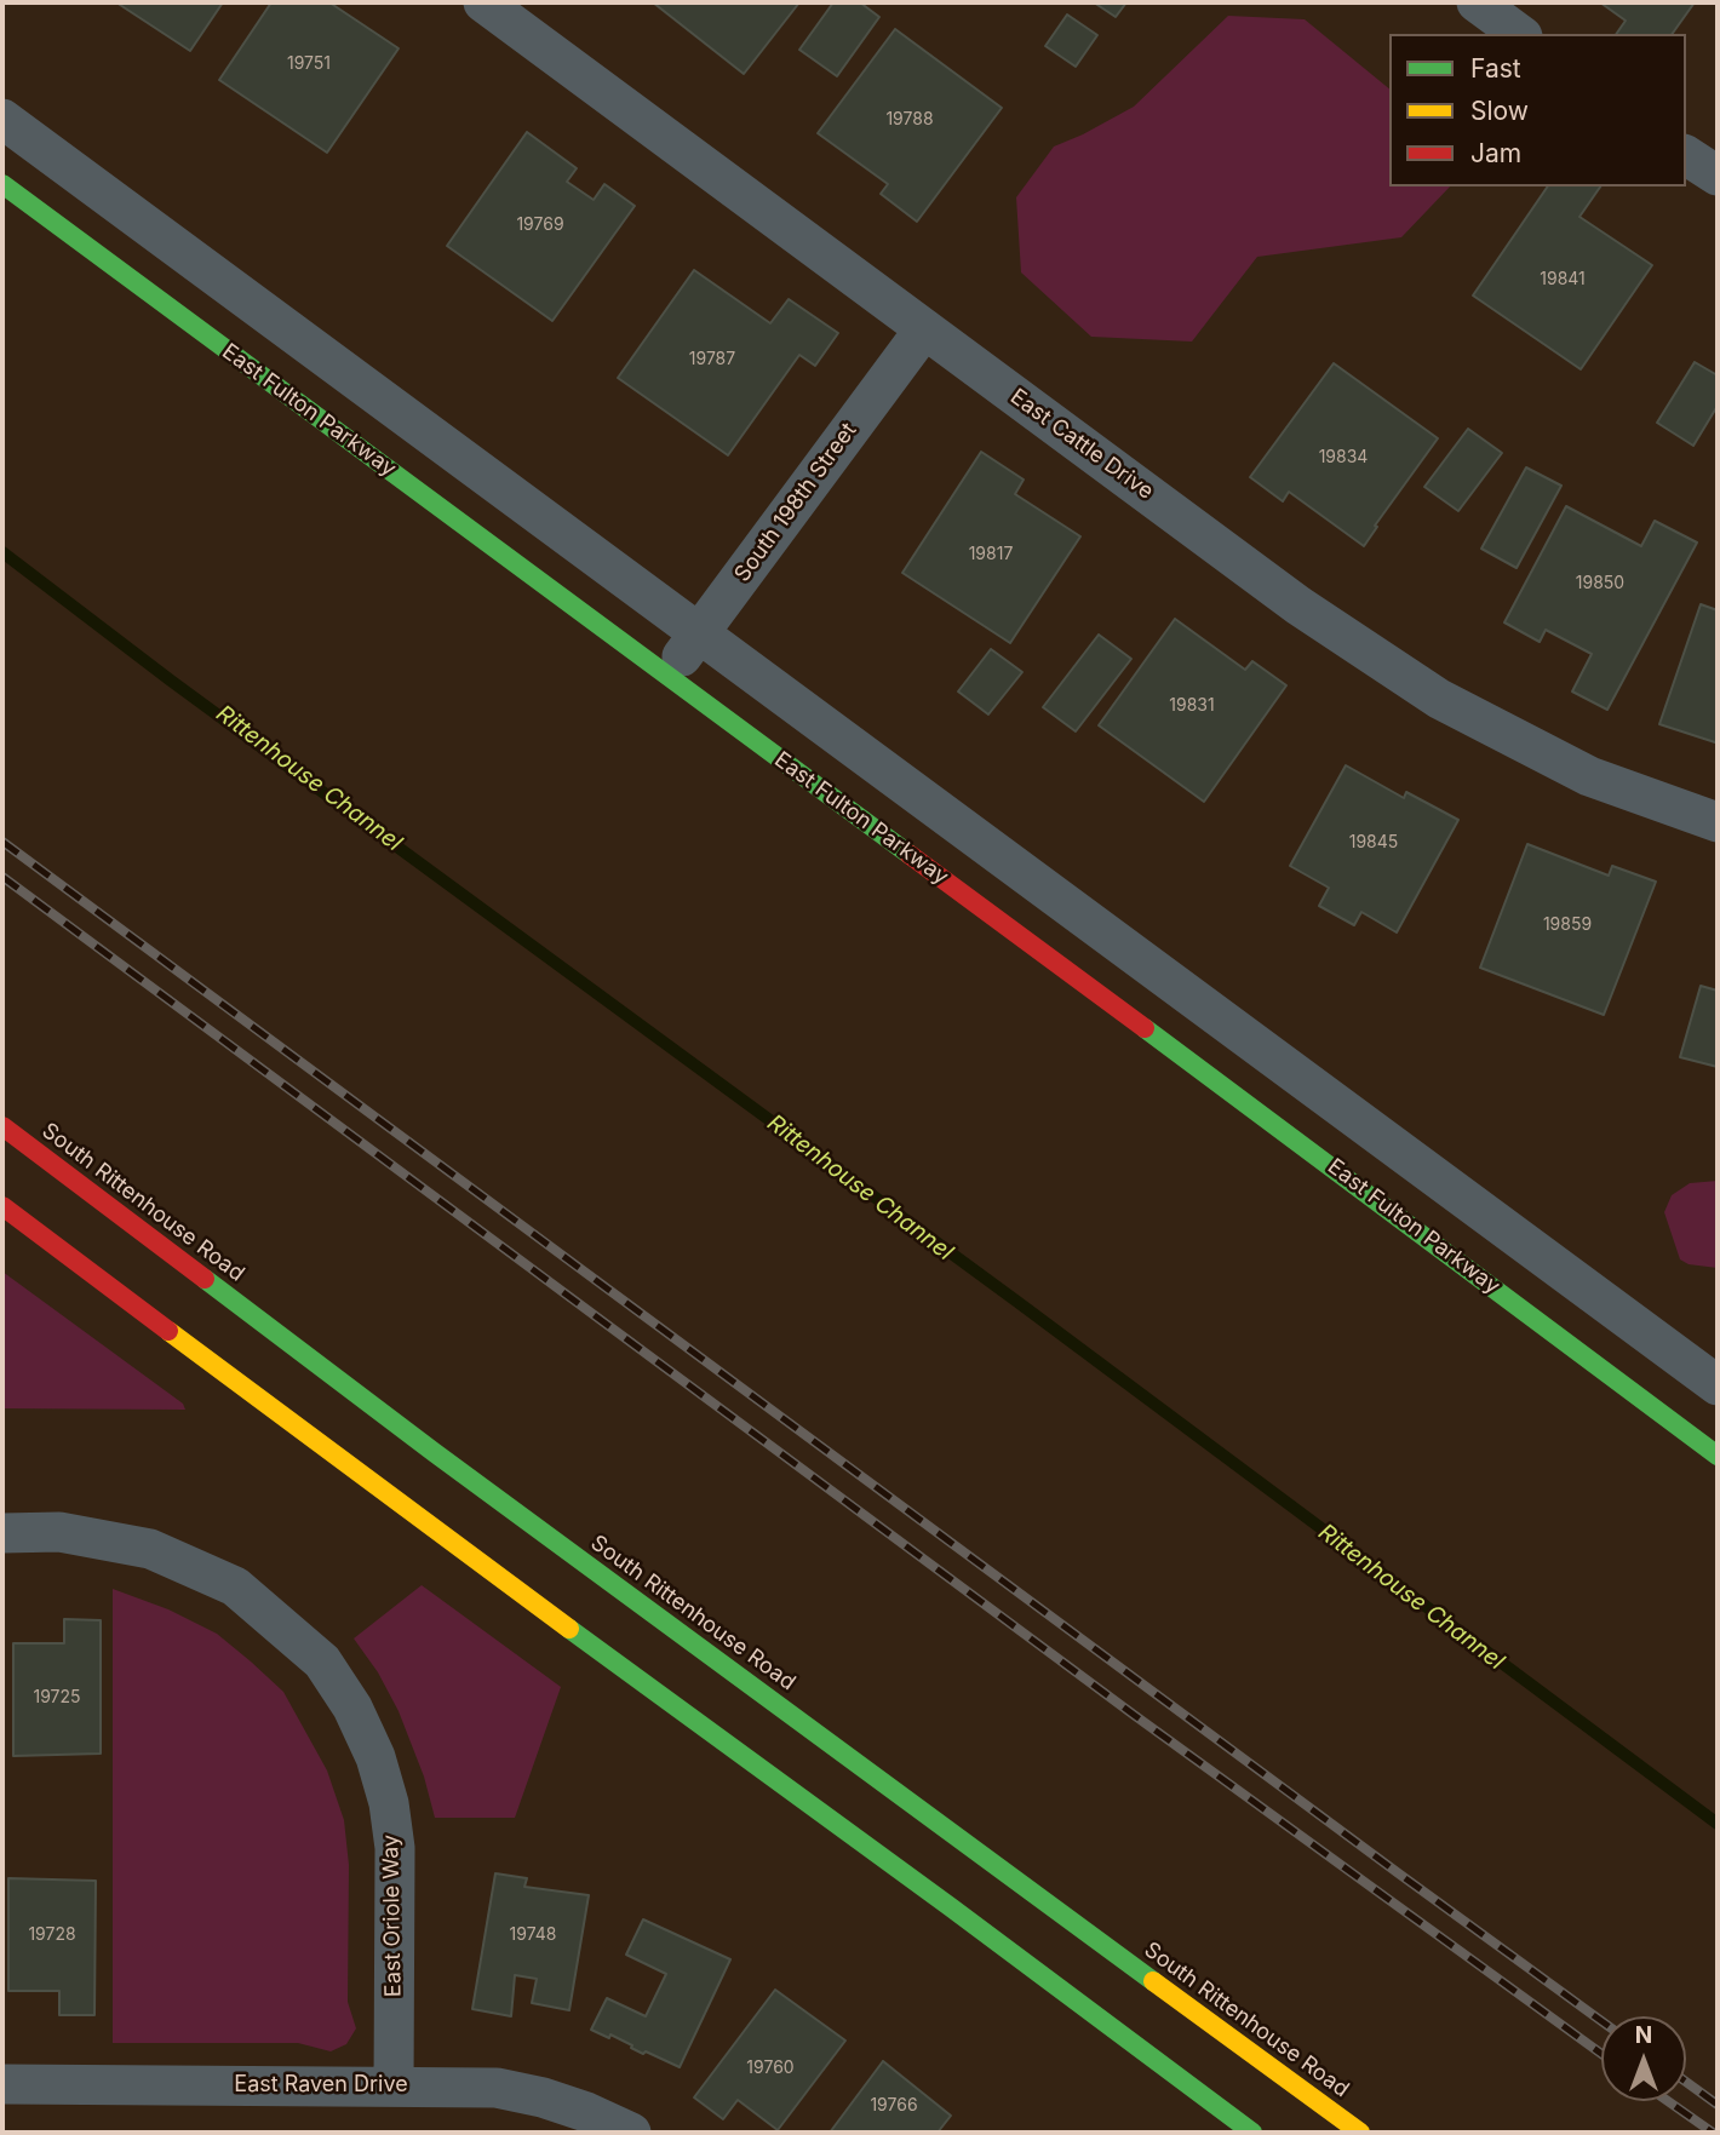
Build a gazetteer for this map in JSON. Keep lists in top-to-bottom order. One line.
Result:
{"streets":{"main road":["East Fulton Parkway","South Rittenhouse Road"],"street":["East Cattle Drive","South 198th Street","East Oriole Way","East Raven Drive"]},"crossings":[["East Fulton Parkway","South 198th Street"],["East Cattle Drive","South 198th Street"],["East Oriole Way","East Raven Drive"]],"water":["Rittenhouse Channel"],"house_numbers":["19751","19788","19769","19841","19787","19834","19817","19850","19831","19845","19859","19725","19728","19748","19760","19766"],"legend":["Fast","Slow","Jam"],"north":"top"}
